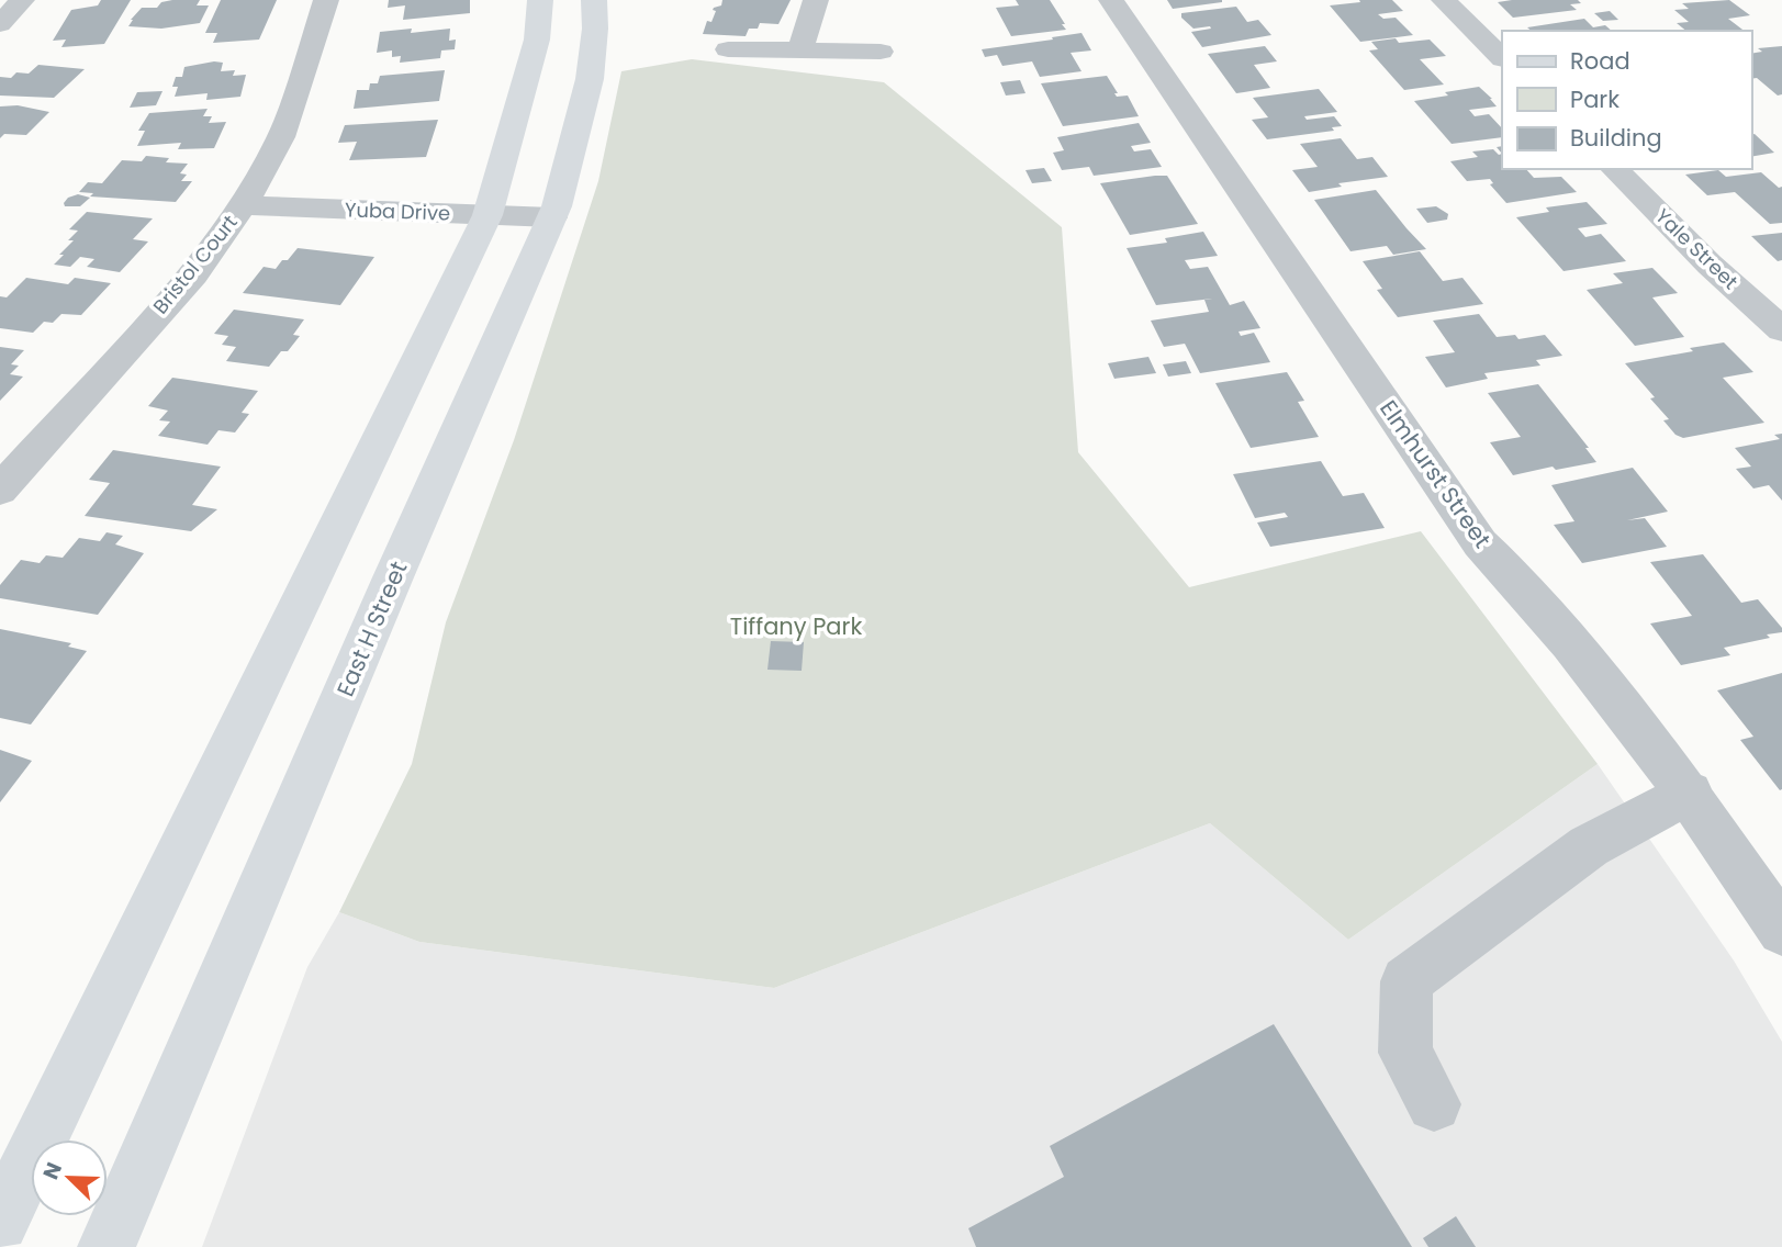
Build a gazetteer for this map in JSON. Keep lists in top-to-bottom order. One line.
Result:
{"streets":{"main road":["East H Street"],"street":["Yuba Drive","Yale Street","Bristol Court","Elmhurst Street"]},"crossings":[["Yuba Drive","Bristol Court"],["Yuba Drive","East H Street"]],"parks":["Tiffany Park"],"legend":["Road","Park","Building"],"north":"top left"}
